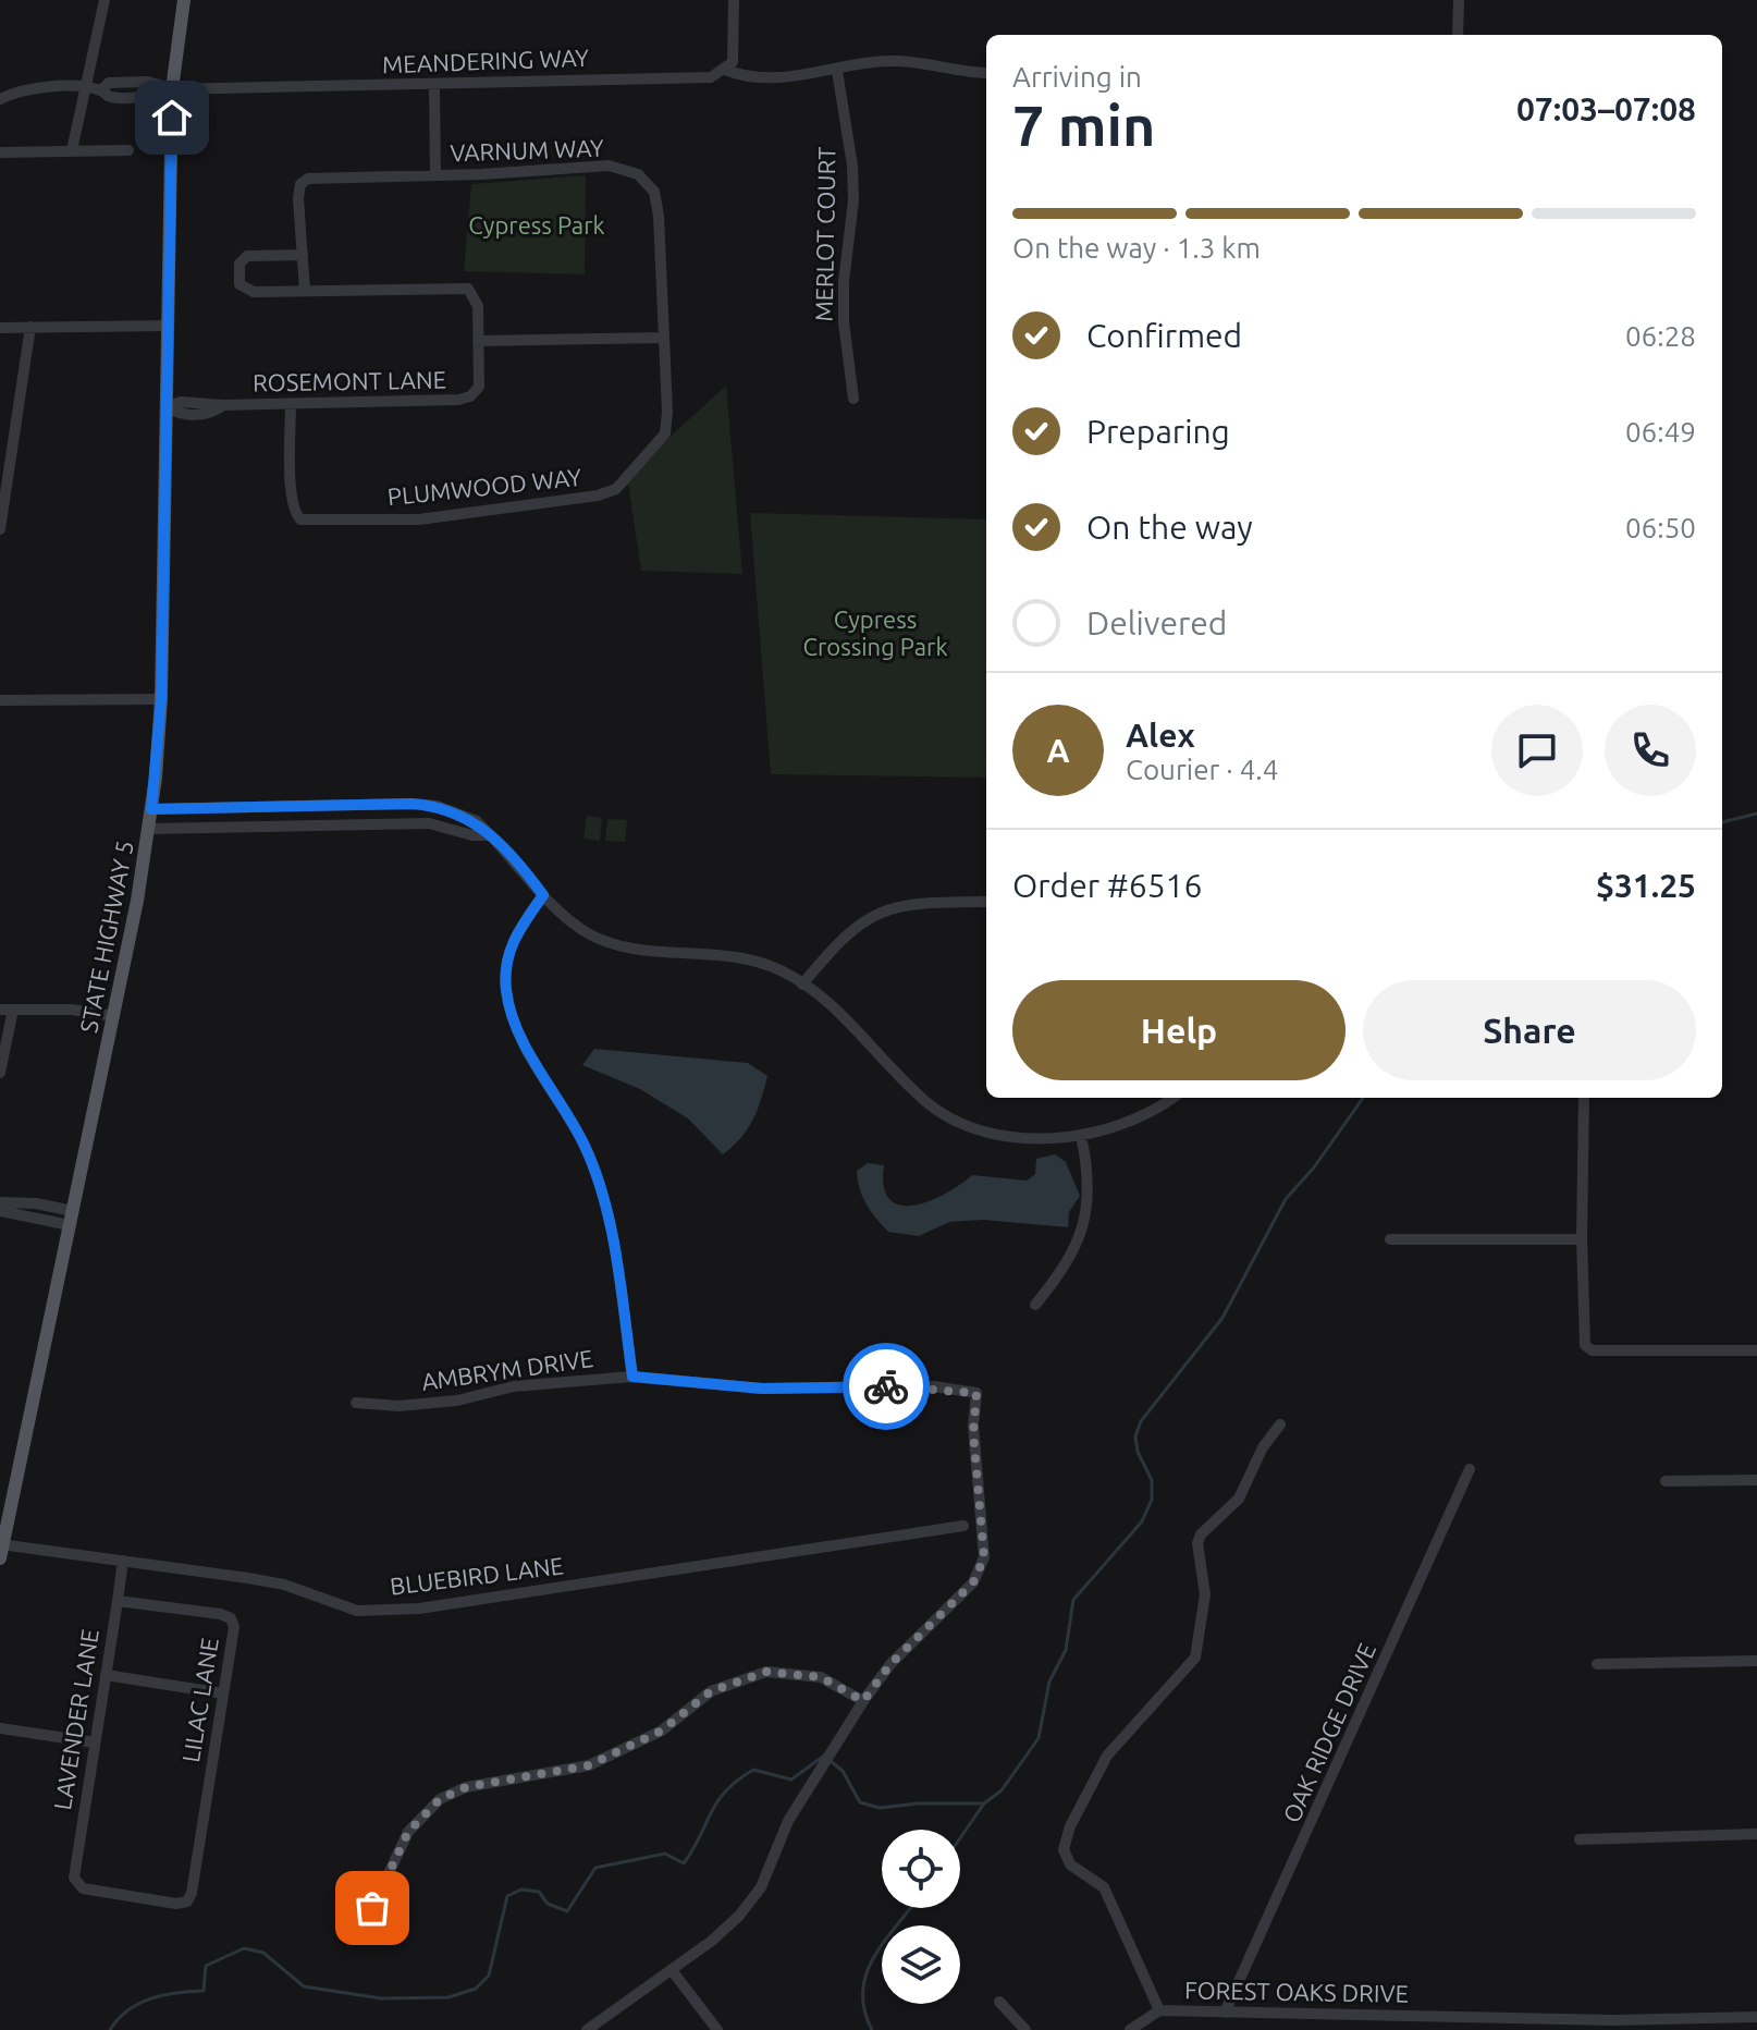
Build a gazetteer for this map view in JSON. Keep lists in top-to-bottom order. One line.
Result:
{"streets":{"main road":["STATE HIGHWAY 5"],"street":["MEANDERING WAY","VARNUM WAY","MERLOT COURT","ROSEMONT LANE","PLUMWOOD WAY","AMBRYM DRIVE","BLUEBIRD LANE","LILAC LANE","LAVENDER LANE","OAK RIDGE DRIVE","FOREST OAKS DRIVE"]},"crossings":[["MEANDERING WAY","MERLOT COURT"],["MEANDERING WAY","STATE HIGHWAY 5"],["VARNUM WAY","PLUMWOOD WAY"],["ROSEMONT LANE","PLUMWOOD WAY"],["ROSEMONT LANE","STATE HIGHWAY 5"],["STATE HIGHWAY 5","BLUEBIRD LANE"],["BLUEBIRD LANE","LAVENDER LANE"],["LILAC LANE","LAVENDER LANE"],["OAK RIDGE DRIVE","FOREST OAKS DRIVE"]],"parks":["Cypress Park","Cypress Crossing Park"],"page":{"heading":["7 min","Arriving in","07:03–07:08"],"panel":["Alex","Courier · 4.4","Order #6516","$31.25"],"bar":"On the way · 1.3 km","list":[["Confirmed","06:28"],["Preparing","06:49"],["On the way","06:50"],"Delivered"],"round":"A","buttons":["Help","Share"]}}
